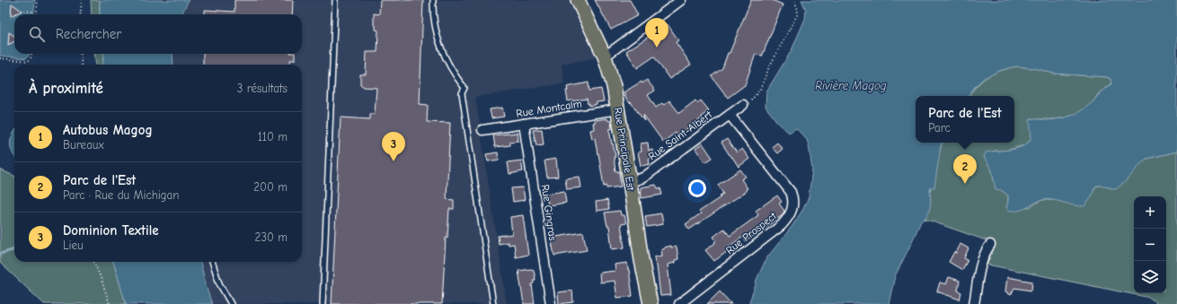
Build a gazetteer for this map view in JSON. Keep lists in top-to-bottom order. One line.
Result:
{"streets":{"main road":["Rue Principale Est"],"street":["Rue Montcalm","Rue Saint-Albert","Rue Gingras","Rue Prospect"]},"crossings":[["Rue Montcalm","Rue Principale Est"],["Rue Montcalm","Rue Gingras"],["Rue Saint-Albert","Rue Principale Est"],["Rue Saint-Albert","Rue Prospect"]],"water":["Rivière Magog"],"page":{"search":"Rechercher","pins":["1","3","2"],"heading":["À proximité","3 résultats"],"popup":["Parc de l'Est","Parc"],"list":[{"mark":"1","name":"Autobus Magog","note":"Bureaux","value":"110 m"},{"mark":"2","name":"Parc de l'Est","note":"Parc · Rue du Michigan","value":"200 m"},{"mark":"3","name":"Dominion Textile","note":"Lieu","value":"230 m"}],"map_buttons":["+","−"]}}
